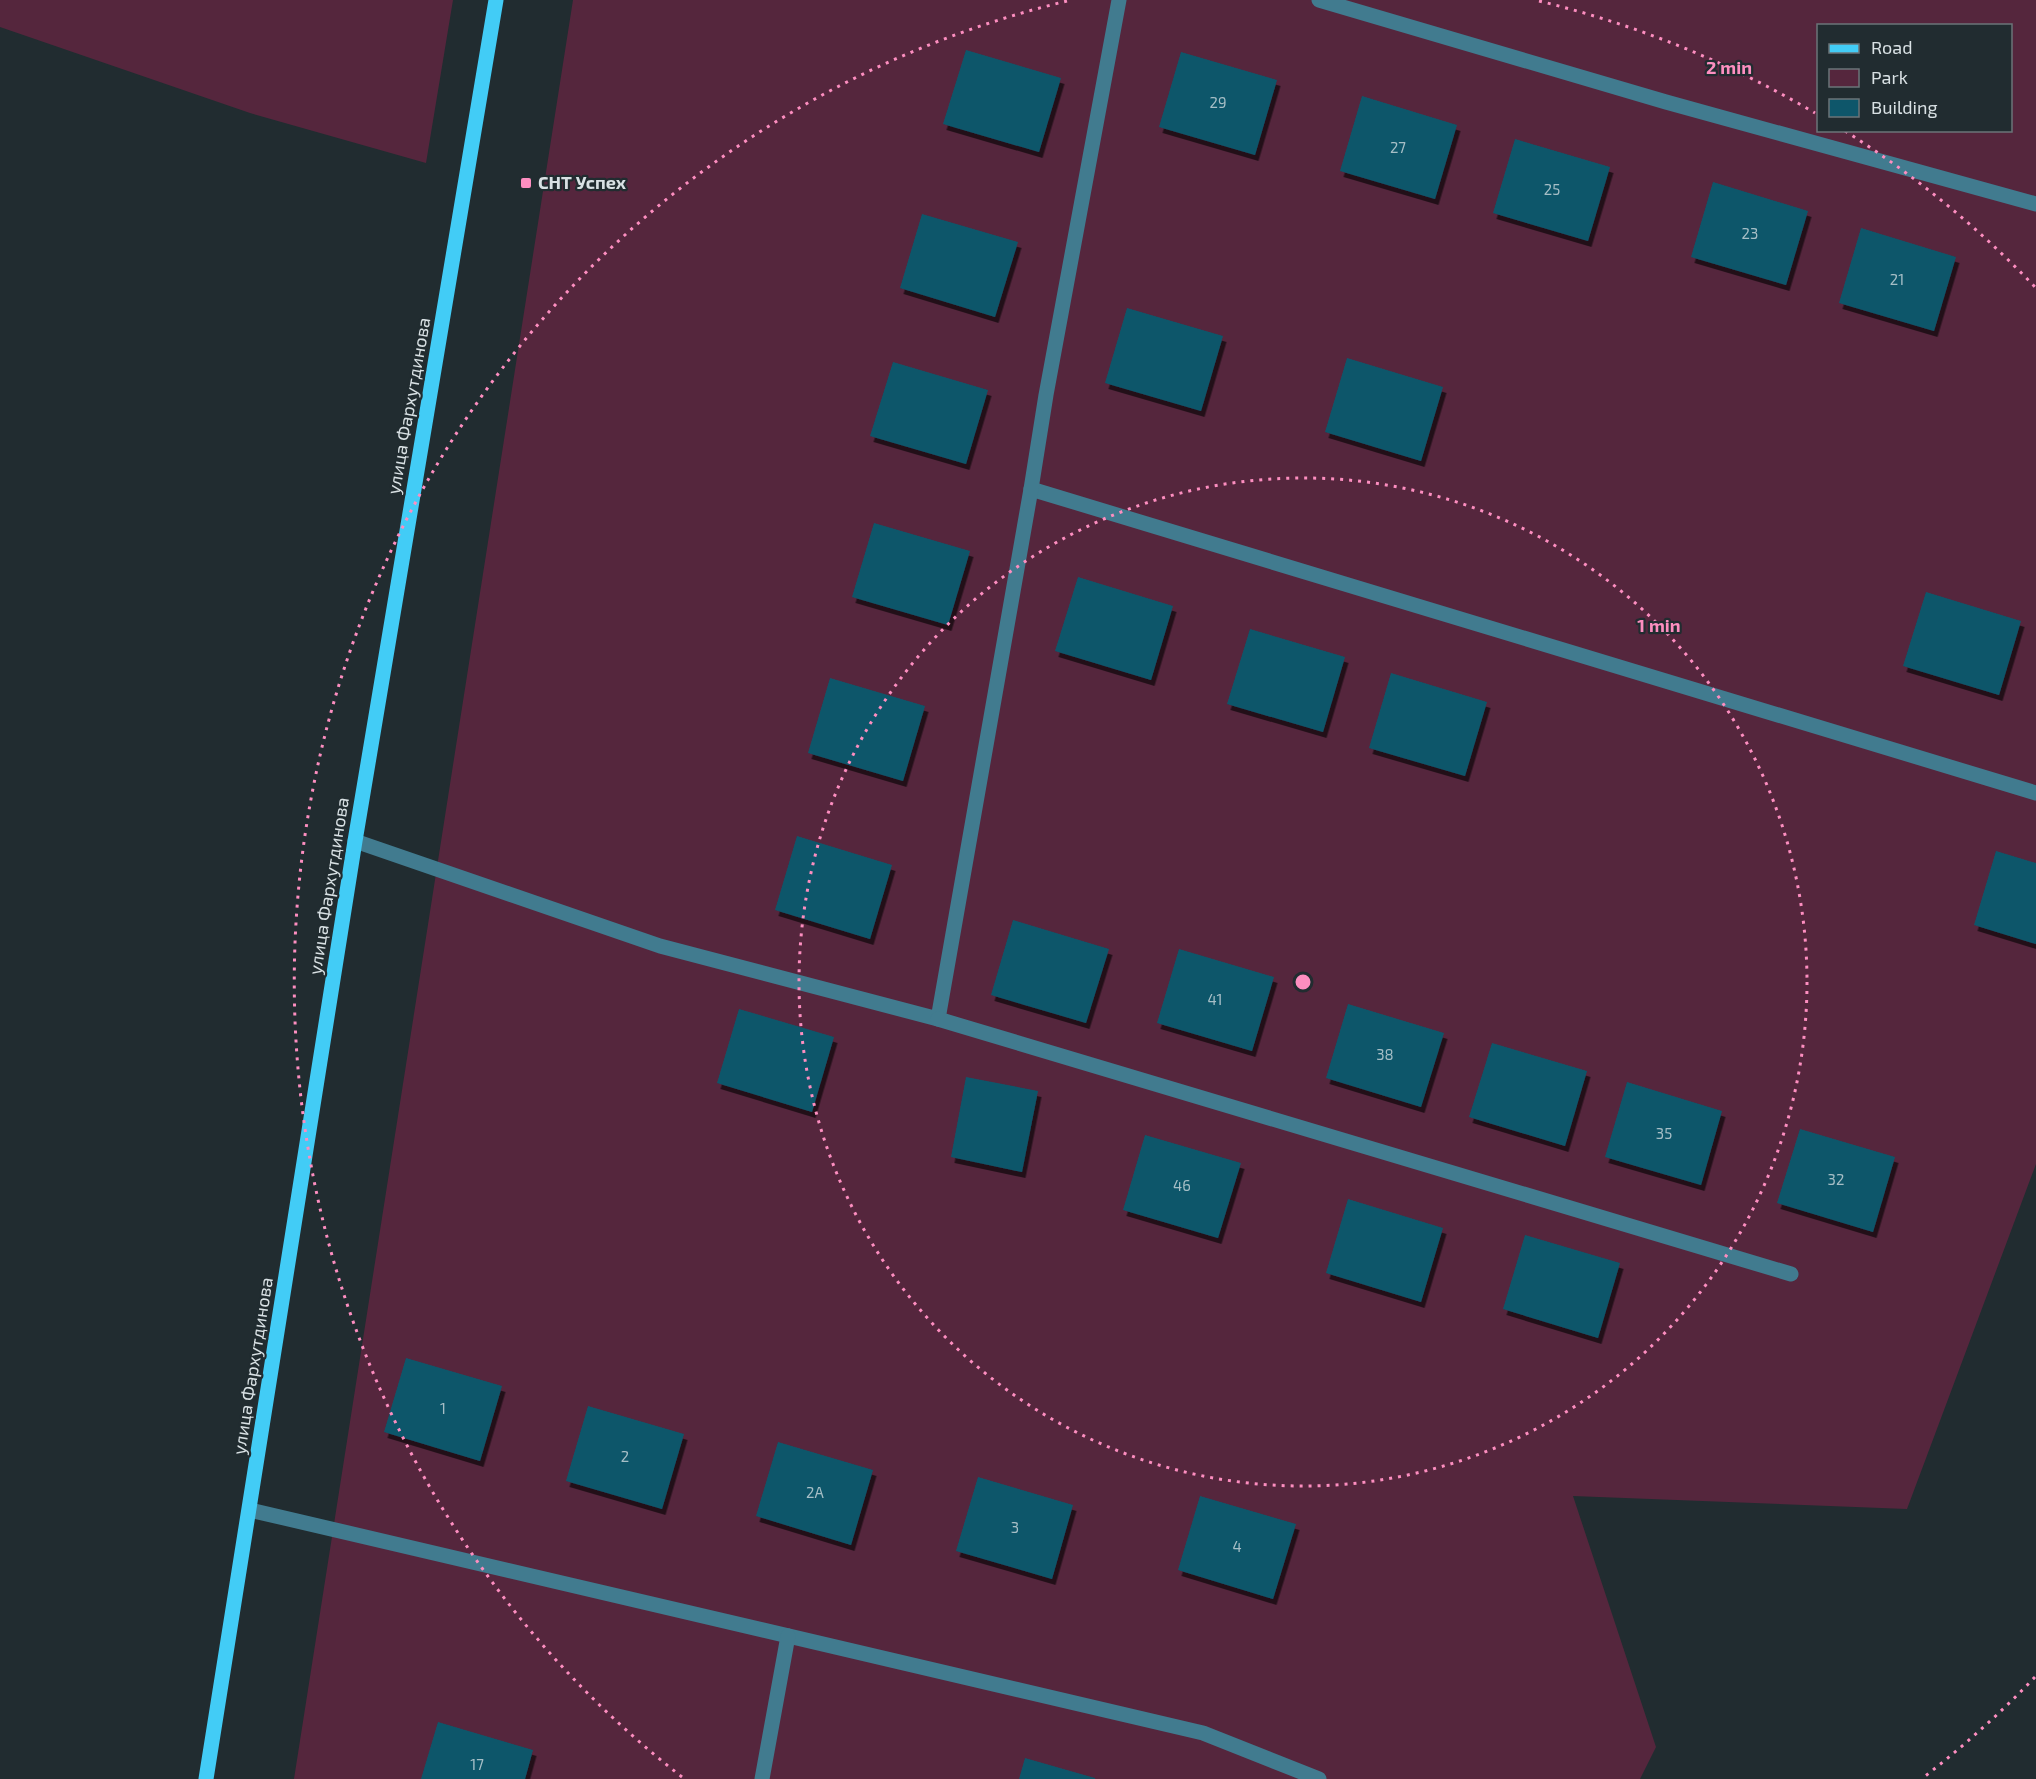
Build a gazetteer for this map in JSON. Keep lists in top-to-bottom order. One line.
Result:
{"streets":{"main road":["улица Фархутдинова"]},"places":{"transit":["СНТ Успех"]},"house_numbers":["29","27","25","23","21","41","38","35","32","46","1","2","2А","3","4","17"],"legend":["Road","Park","Building"],"rings":["2 min","1 min"]}
